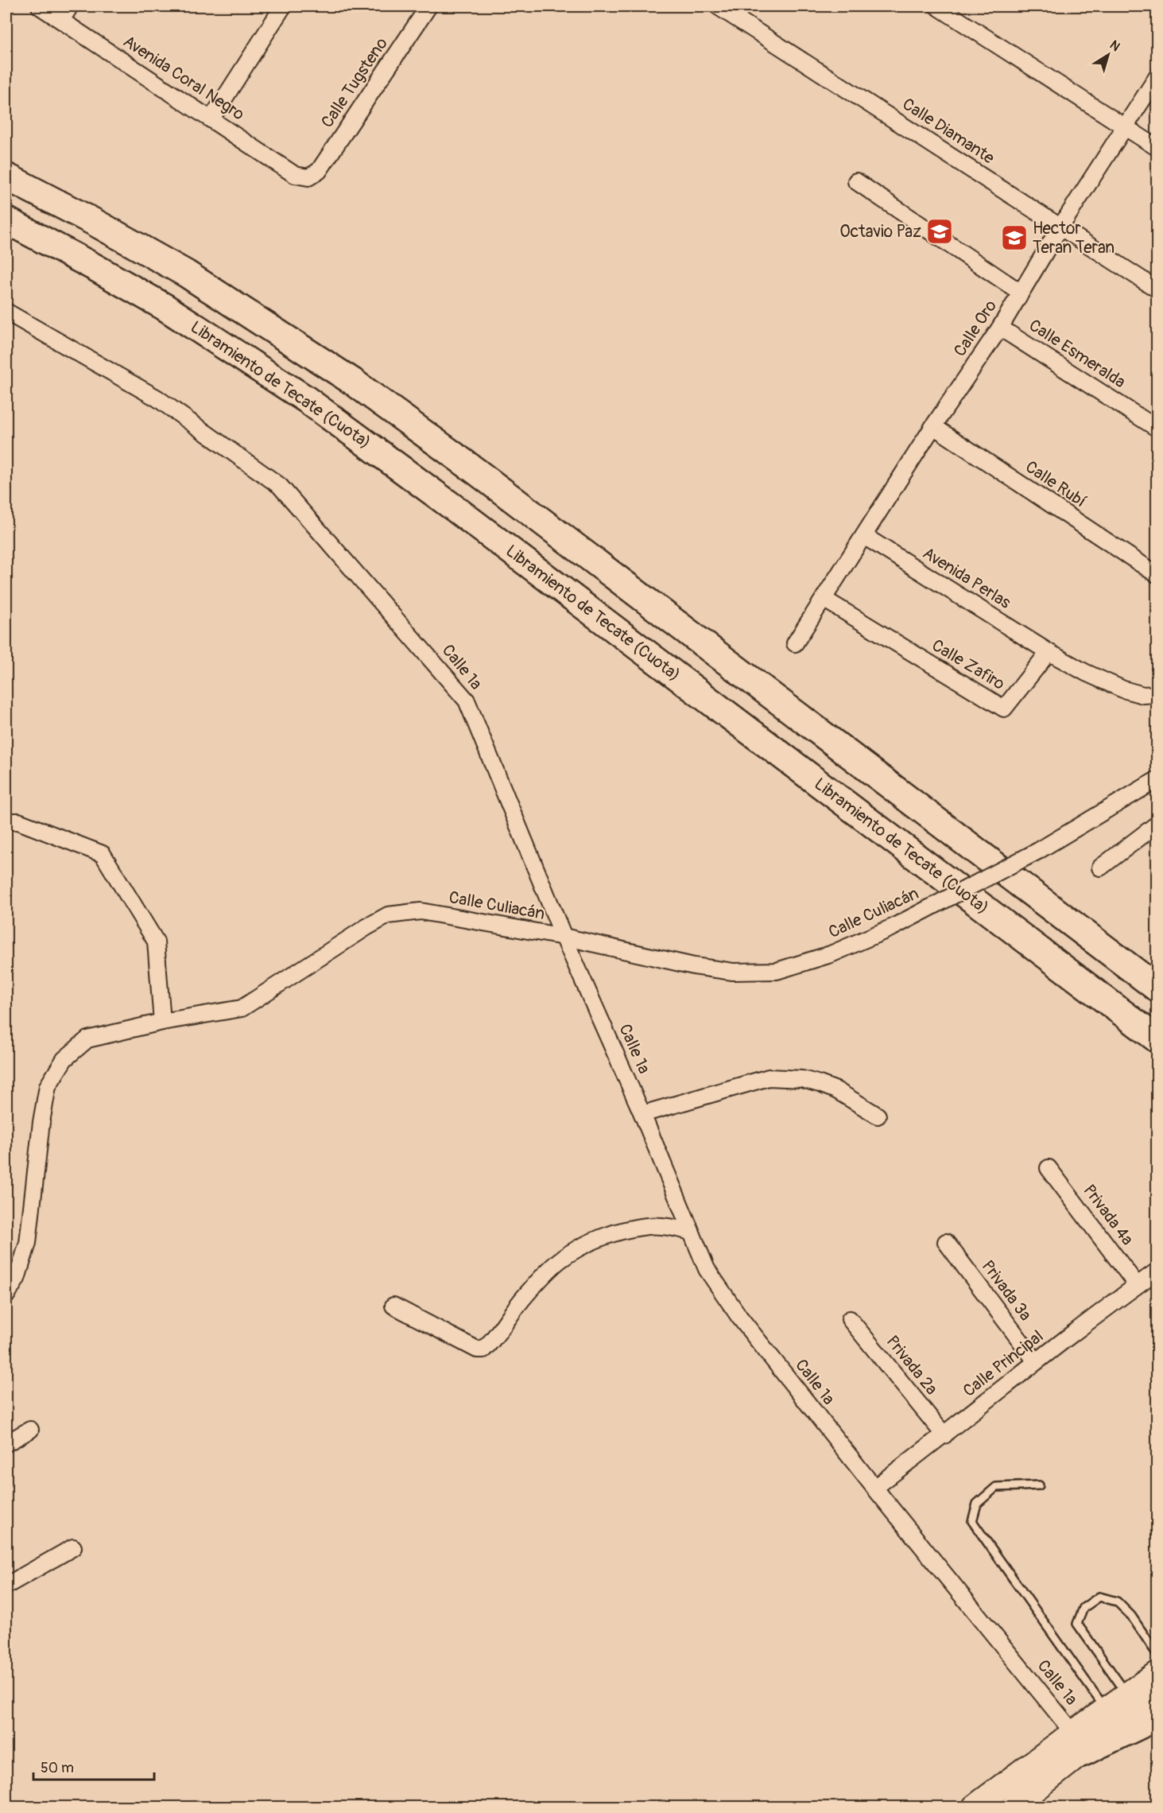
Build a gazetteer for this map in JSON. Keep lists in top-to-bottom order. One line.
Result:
{"streets":{"highway":["Libramiento de Tecate (Cuota)"],"street":["Avenida Coral Negro","Calle Tugsteno","Calle Diamante","Calle Oro","Calle Esmeralda","Calle Rubí","Avenida Perlas","Calle Zafiro","Calle 1a","Calle Culiacán","Privada 4a","Privada 3a","Calle Principal","Privada 2a"]},"crossings":[["Avenida Coral Negro","Calle Tugsteno"],["Calle Diamante","Calle Oro"],["Calle Oro","Calle Esmeralda"],["Calle Oro","Calle Rubí"],["Calle Oro","Avenida Perlas"],["Calle Oro","Calle Zafiro"],["Avenida Perlas","Calle Zafiro"],["Calle 1a","Calle Culiacán"],["Calle 1a","Calle Principal"],["Privada 4a","Calle Principal"],["Privada 3a","Calle Principal"],["Calle Principal","Privada 2a"]],"places":{"school or university":["Octavio Paz","Hector Teran Teran"]},"scale_bar":"50 m","north":"top right"}
